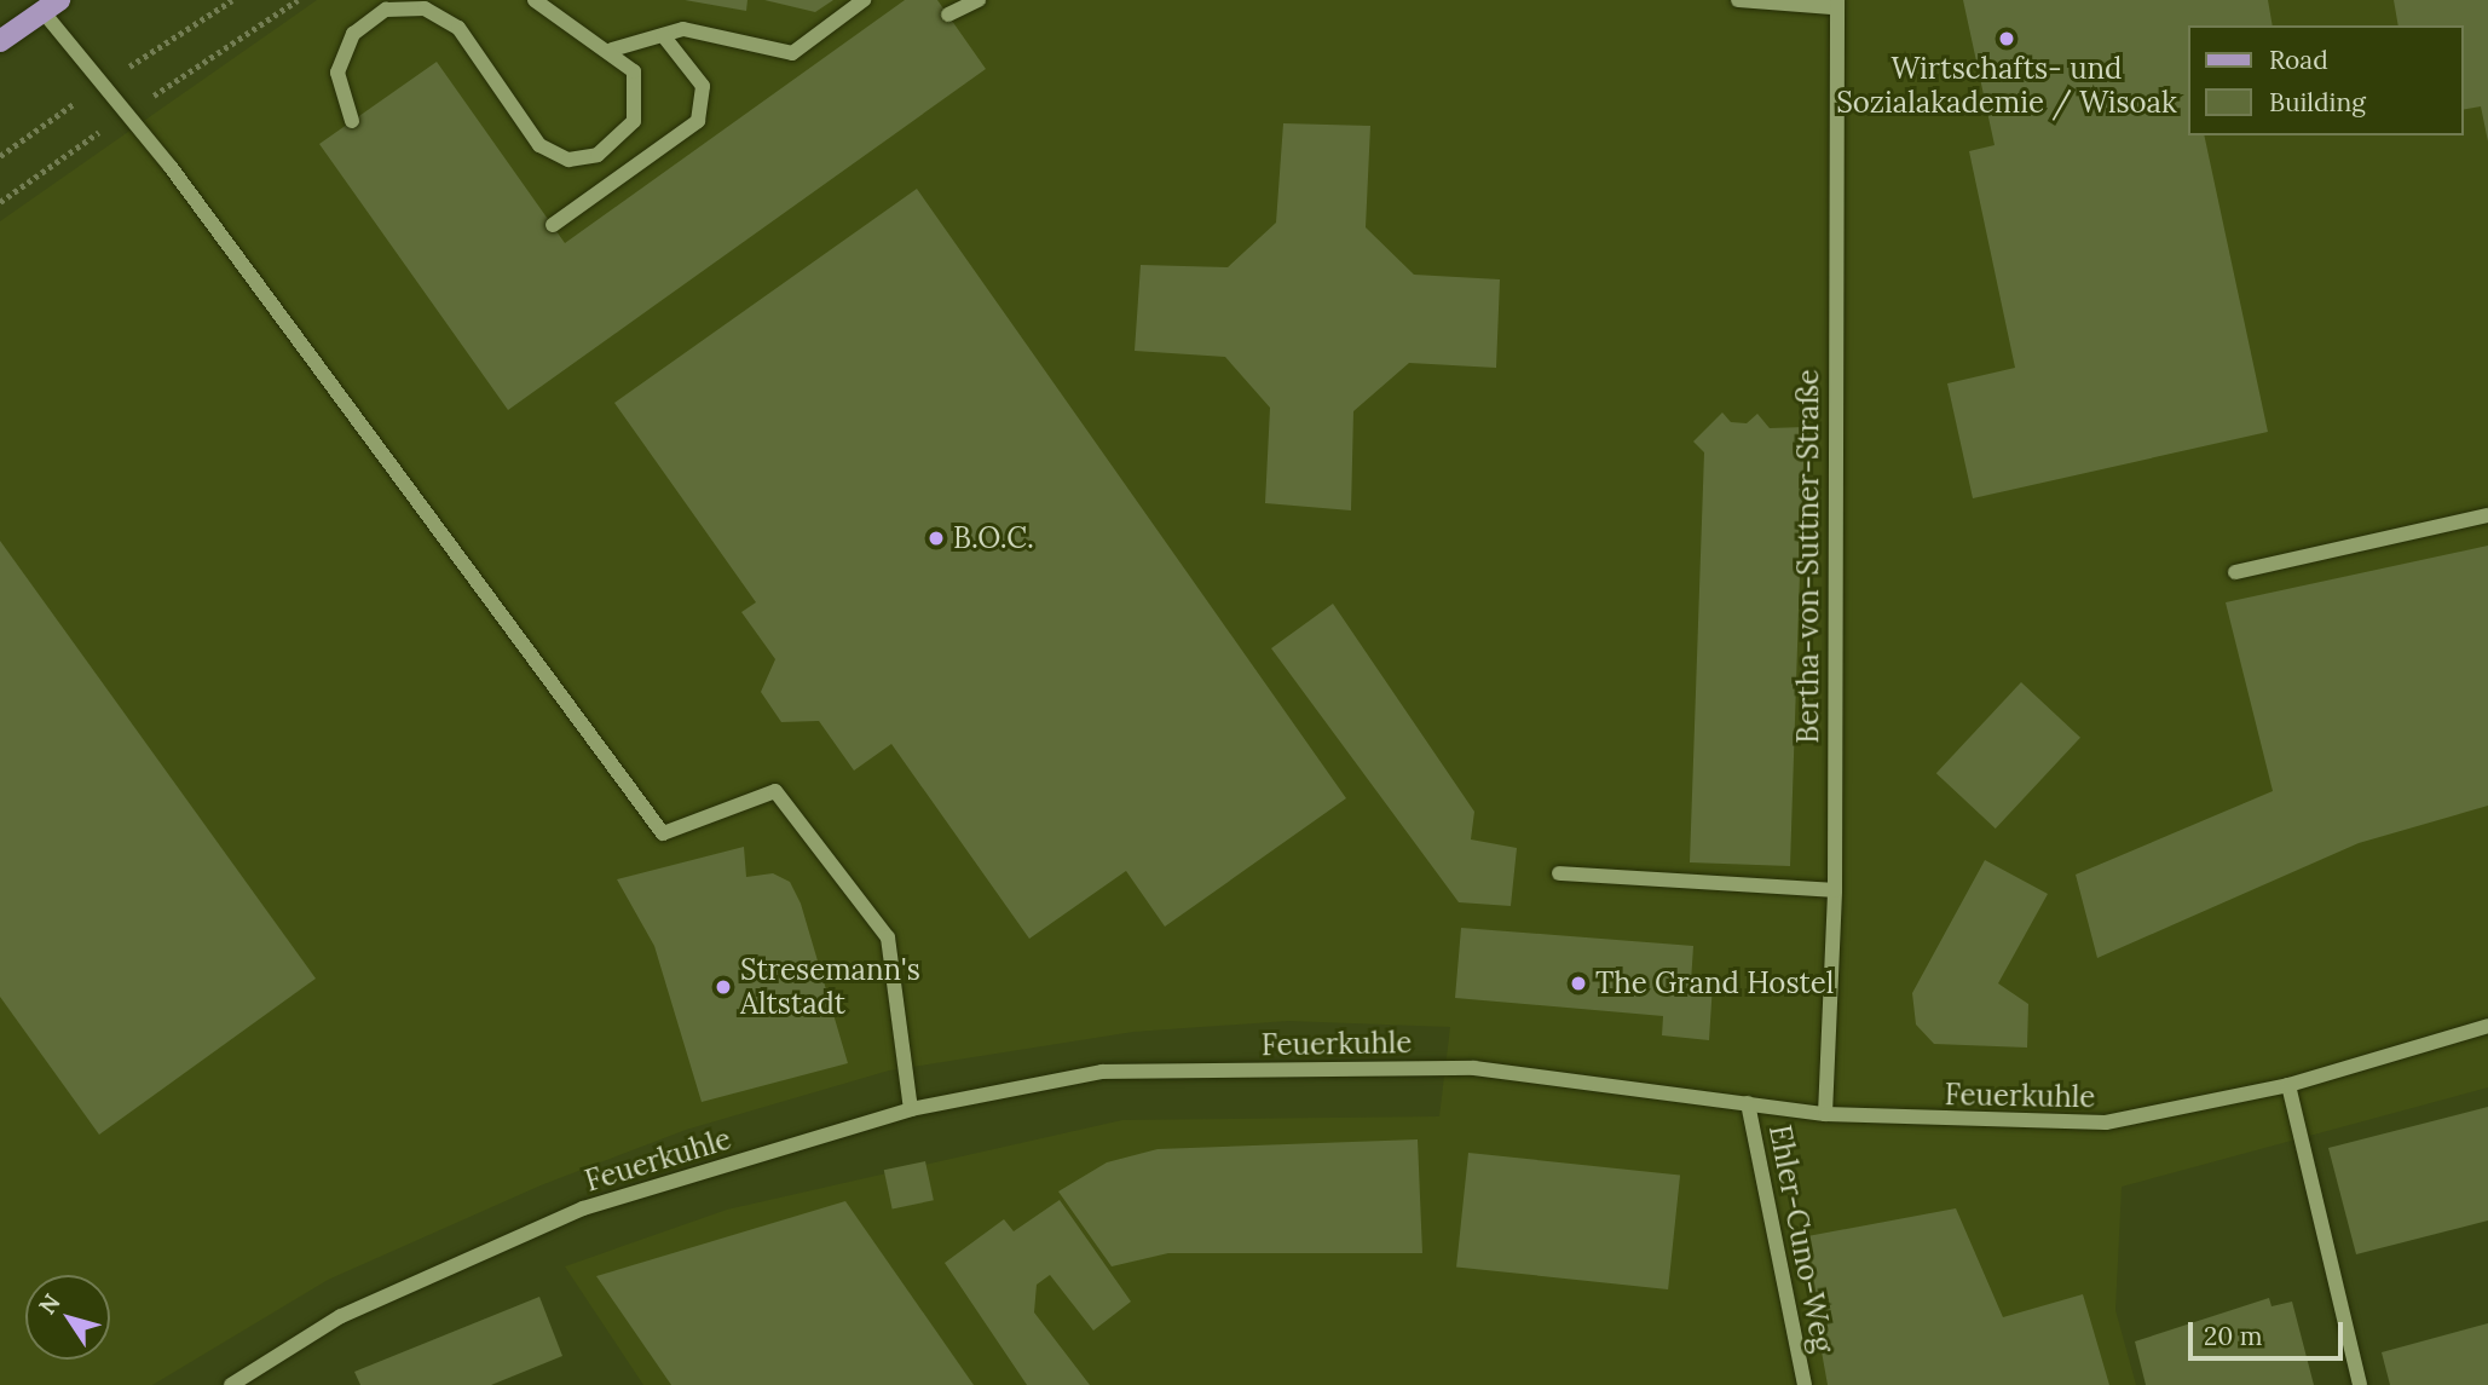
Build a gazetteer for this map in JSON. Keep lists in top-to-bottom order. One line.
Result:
{"streets":{"street":["Bertha-von-Suttner-Straße","Feuerkuhle","Ehler-Cuno-Weg"]},"crossings":[["Bertha-von-Suttner-Straße","Feuerkuhle"],["Feuerkuhle","Ehler-Cuno-Weg"]],"places":["Wirtschafts- und Sozialakademie / Wisoak","B.O.C.","The Grand Hostel","Stresemann's Altstadt"],"legend":["Road","Building"],"scale_bar":"20 m","north":"top left"}
